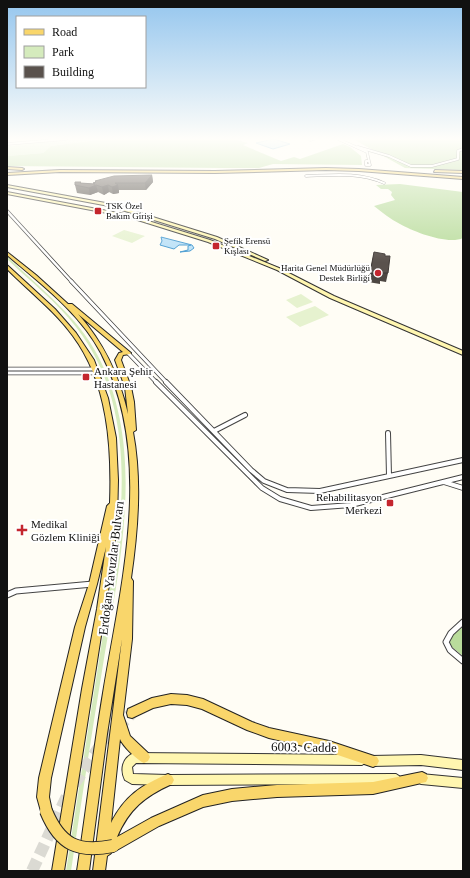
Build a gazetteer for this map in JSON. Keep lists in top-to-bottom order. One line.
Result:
{"streets":{"main road":["Erdoğan Yavuzlar Bulvarı","6003. Cadde"]},"places":{"transit":["TSK Özel Bakım Girişi","Şefik Erensü Kışlası","Ankara Şehir Hastanesi","Rehabilitasyon Merkezi"],"other":["Harita Genel Müdürlüğü Destek Birliği"],"health":["Medikal Gözlem Kliniği"]},"legend":["Road","Park","Building"]}
